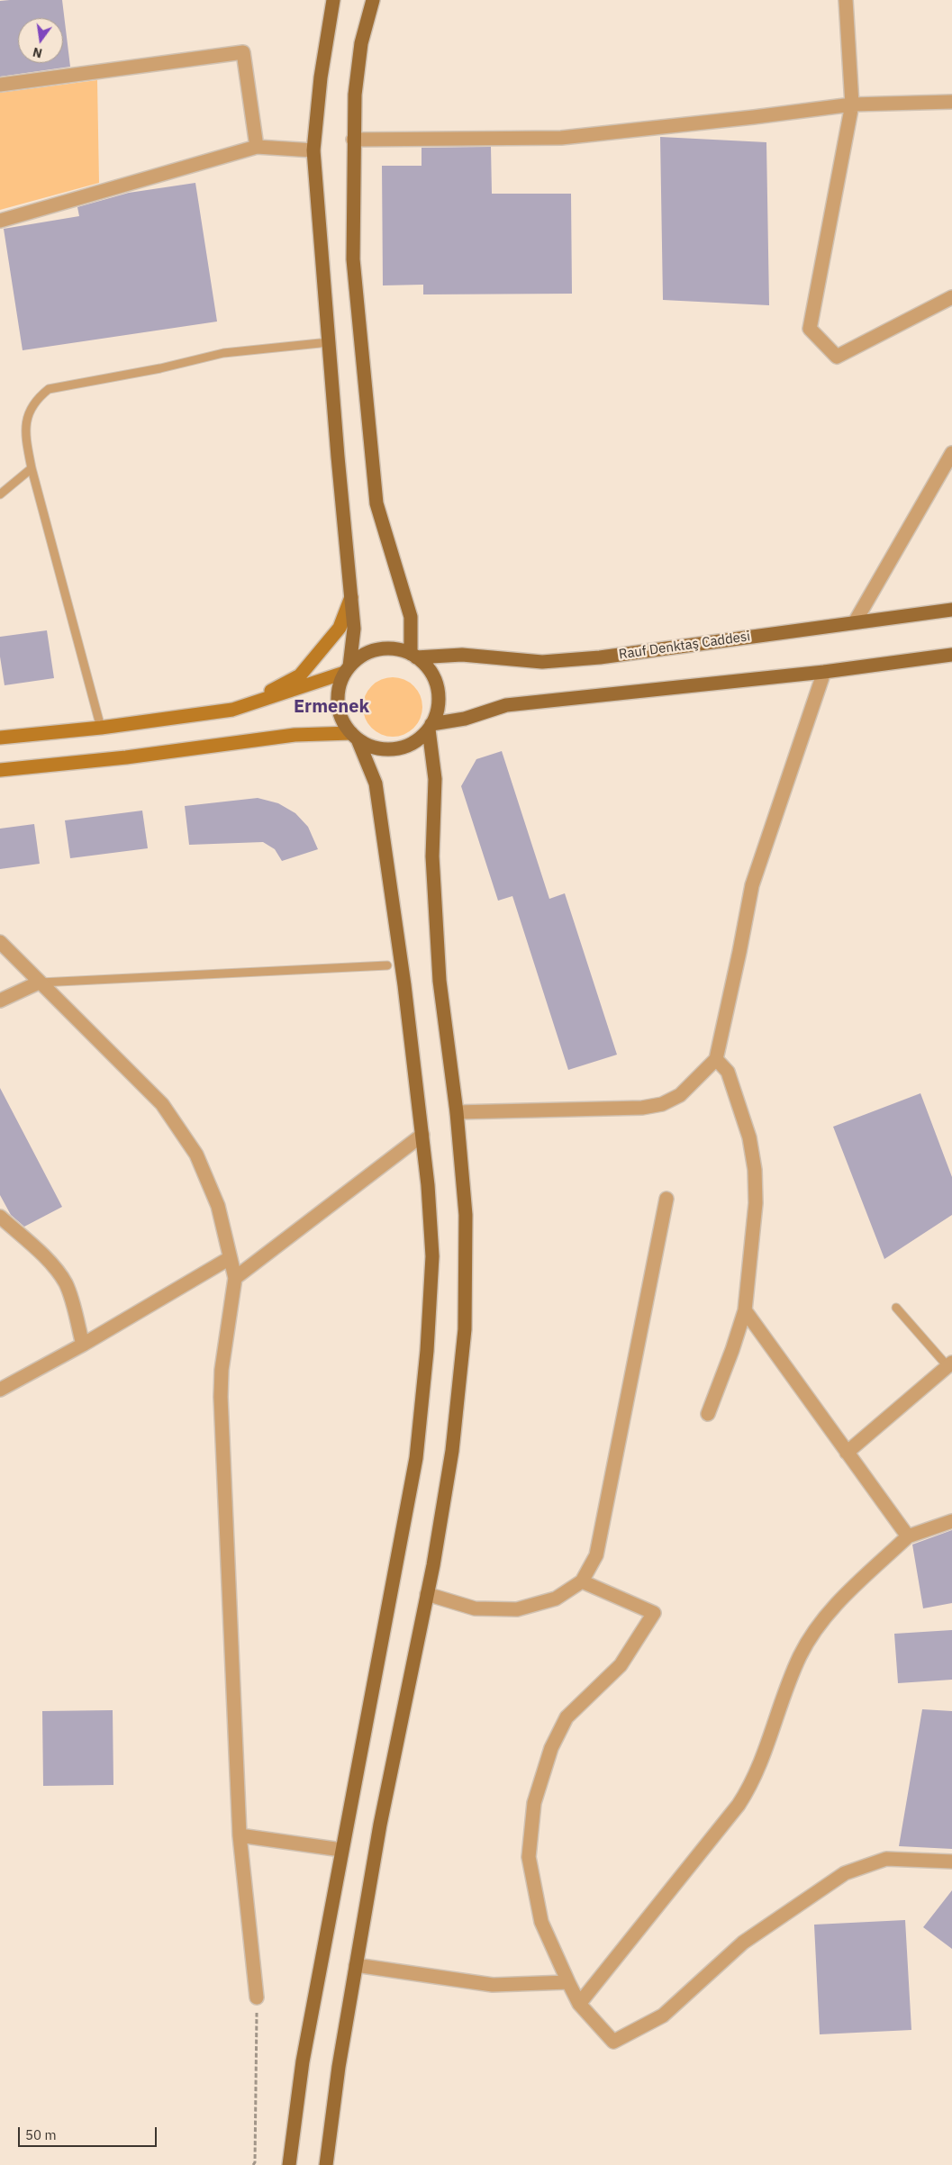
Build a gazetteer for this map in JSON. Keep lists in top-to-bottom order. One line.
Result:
{"streets":{"main road":["Rauf Denktaş Caddesi"]},"districts":["Ermenek"],"scale_bar":"50 m","north":"bottom"}
